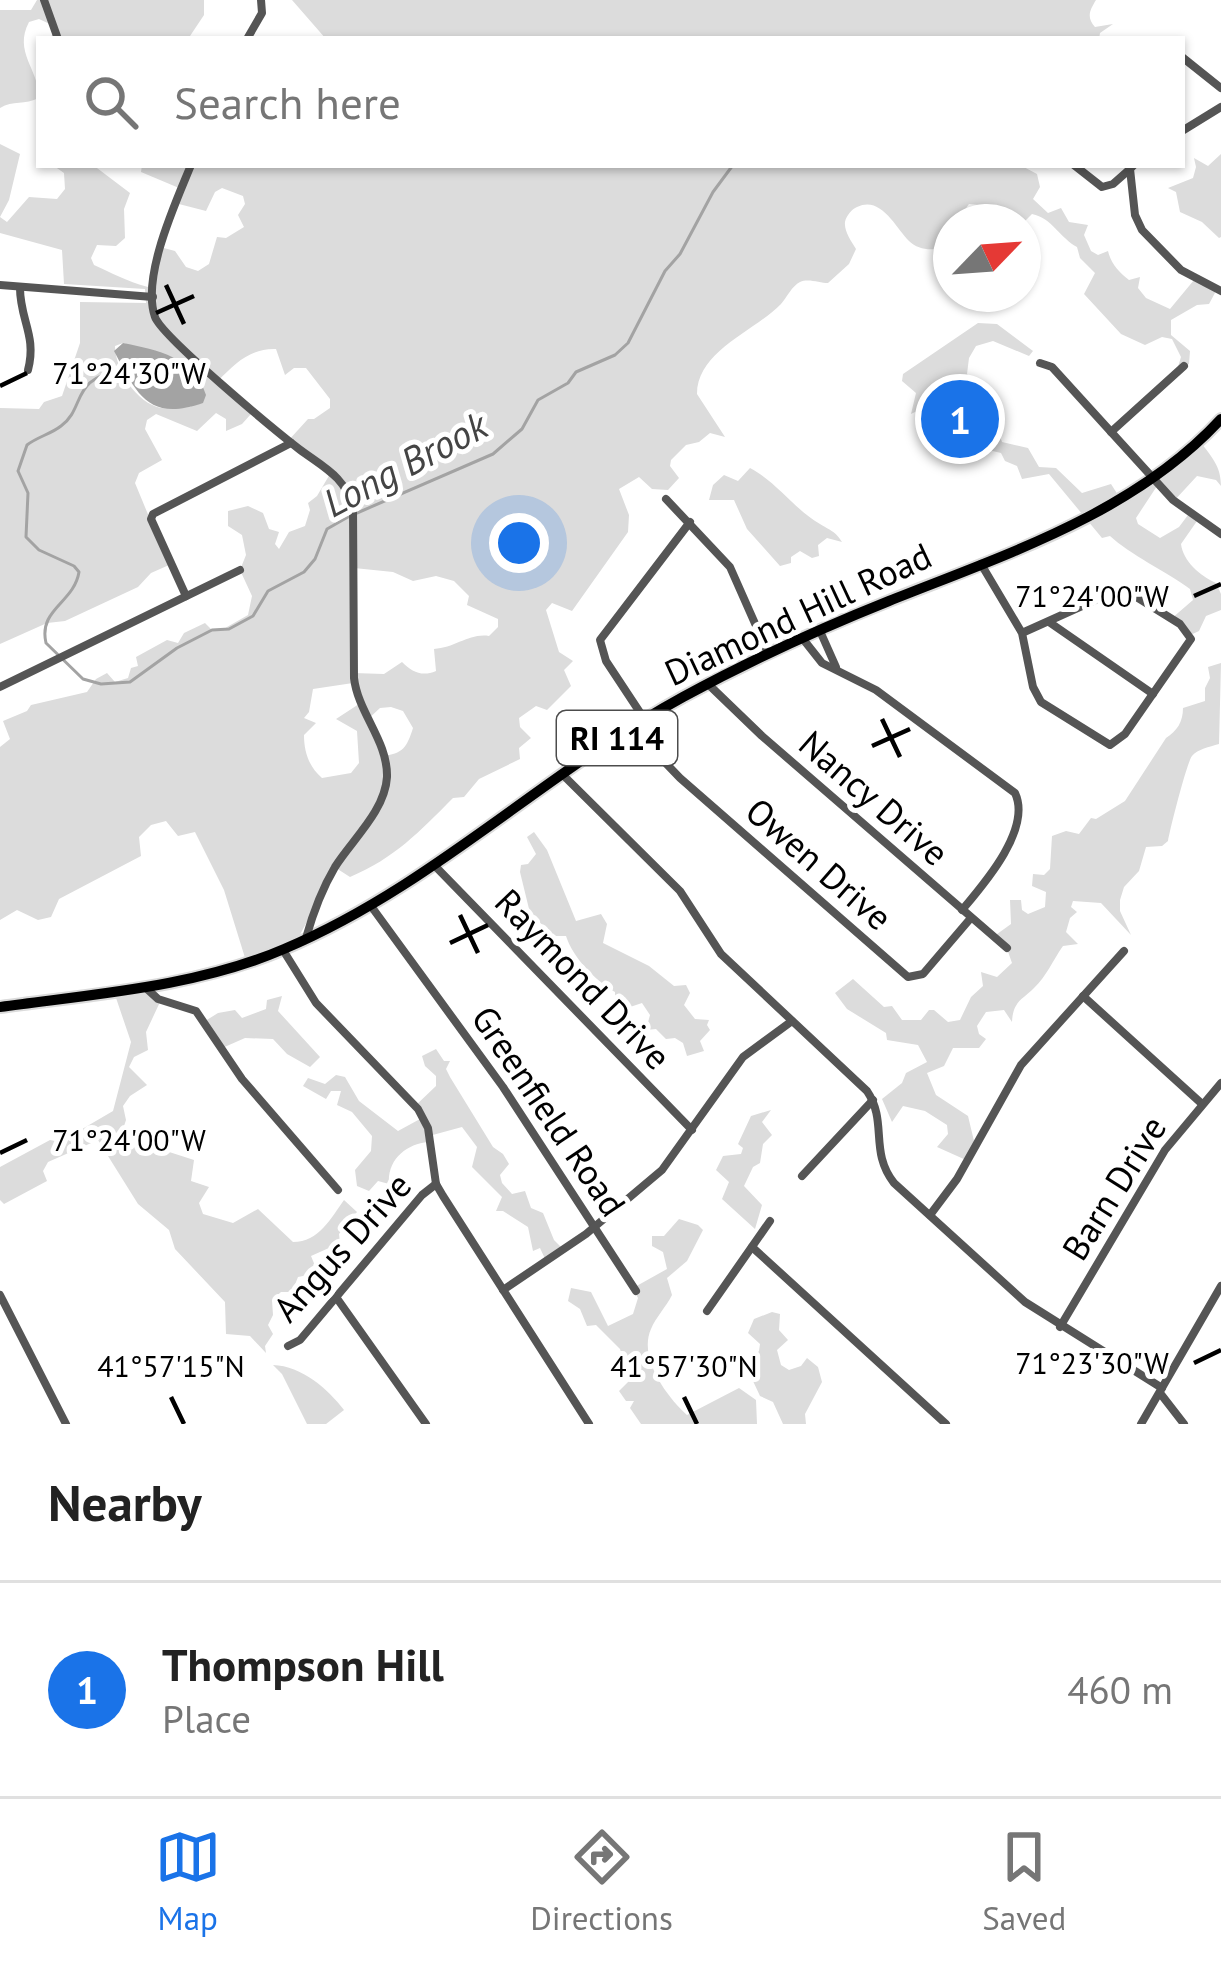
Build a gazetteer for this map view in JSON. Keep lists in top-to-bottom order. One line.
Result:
{"streets":{"main road":["Diamond Hill Road","RI 114"],"street":["Nancy Drive","Owen Drive","Raymond Drive","Greenfield Road","Barn Drive","Angus Drive"]},"crossings":[["Diamond Hill Road","Nancy Drive"],["Diamond Hill Road","Owen Drive"],["Diamond Hill Road","Raymond Drive"],["Diamond Hill Road","Greenfield Road"],["Nancy Drive","Owen Drive"]],"water":["Long Brook"],"north":"top right","page":{"search":"Search here","pins":"1","heading":"Nearby","list":[{"mark":"1","name":"Thompson Hill","note":"Place","value":"460 m"}],"nav":["Map","Directions","Saved"]},"coordinates":["71°24'30\"W","71°24'00\"W","71°23'30\"W","41°57'15\"N","41°57'30\"N"]}
